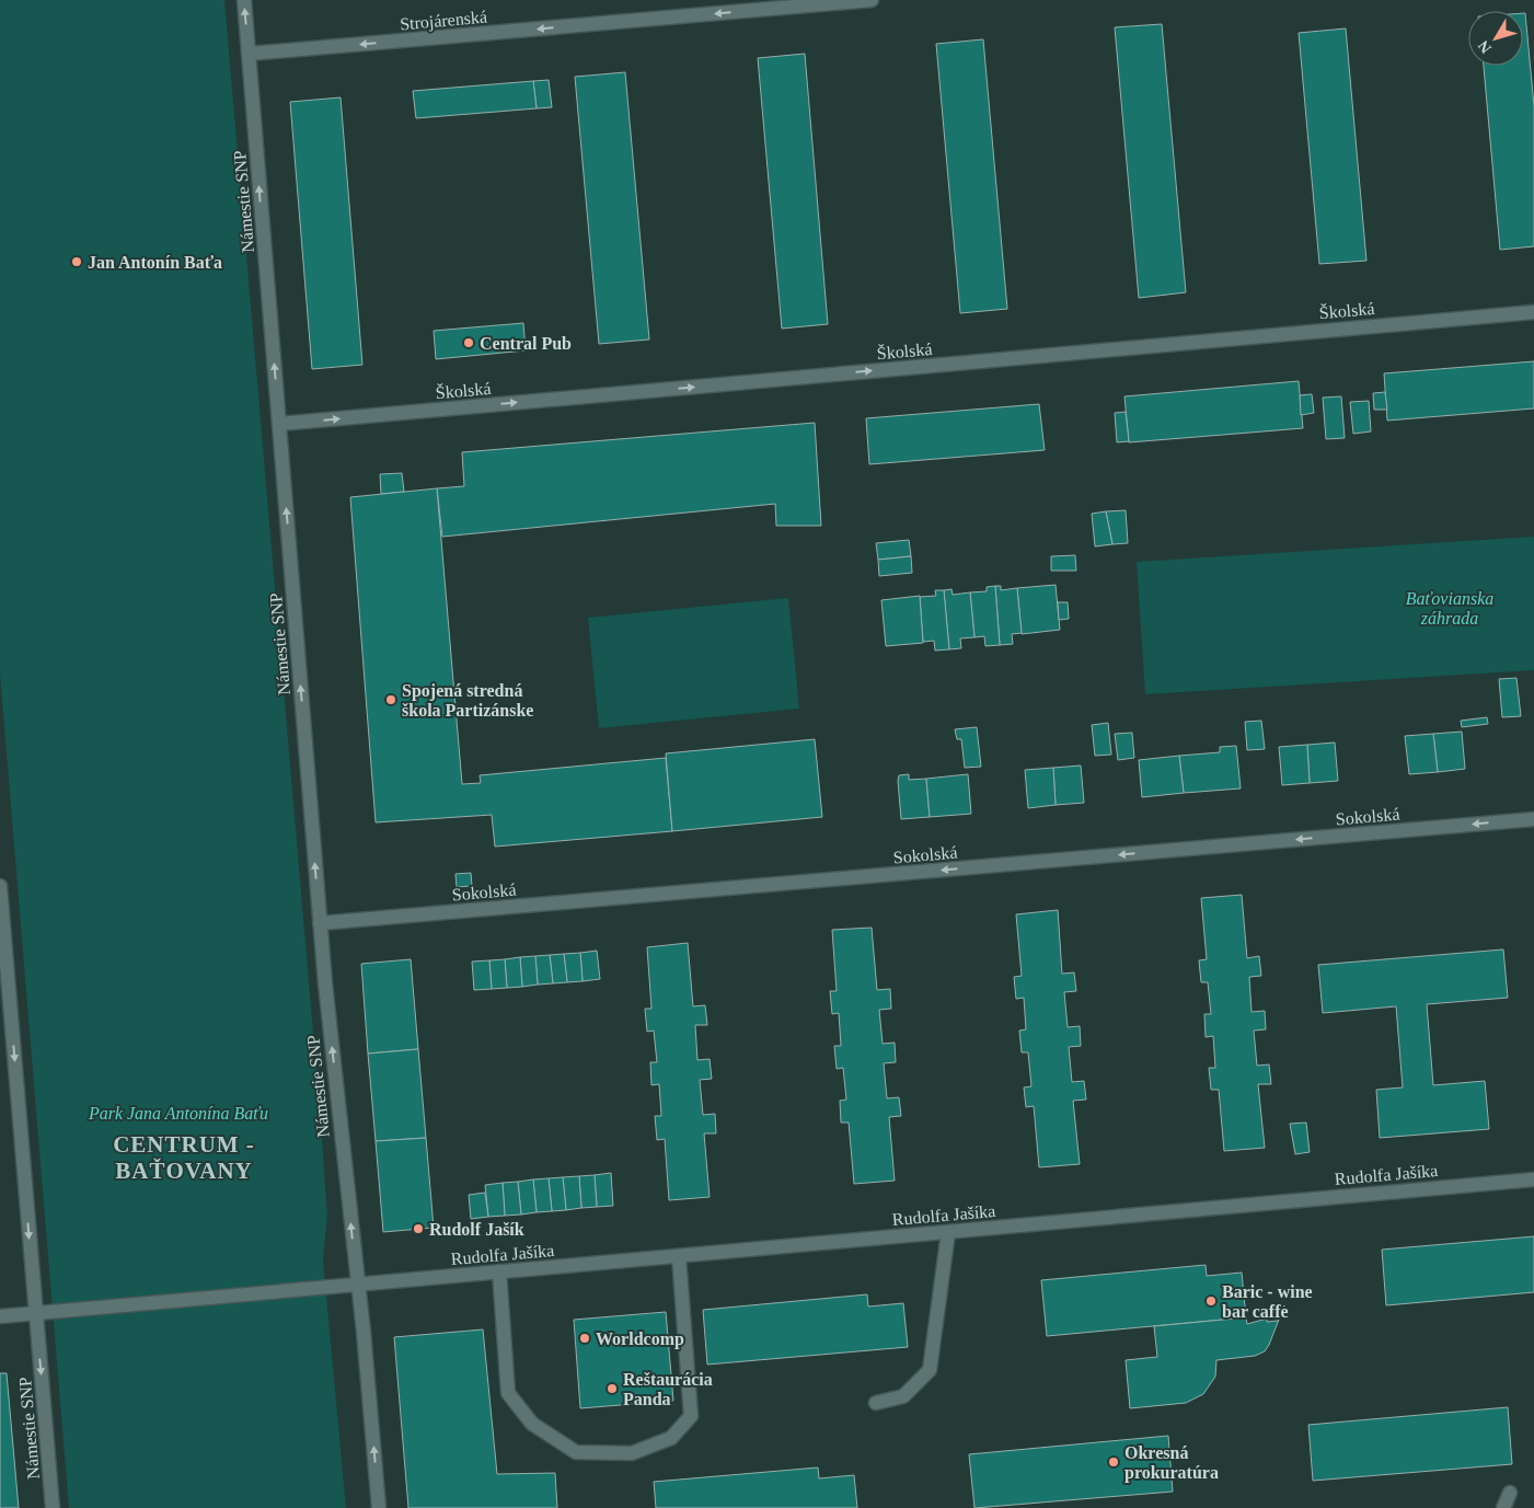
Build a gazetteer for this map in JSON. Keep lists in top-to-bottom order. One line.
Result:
{"streets":{"street":["Strojárenská","Námestie SNP","Školská","Sokolská","Rudolfa Jašíka"]},"crossings":[["Strojárenská","Námestie SNP"],["Námestie SNP","Školská"],["Námestie SNP","Sokolská"],["Námestie SNP","Rudolfa Jašíka"]],"one_way":["Strojárenská","Školská","Sokolská"],"districts":["CENTRUM - BAŤOVANY"],"parks":["Baťovianska záhrada","Park Jana Antonína Baťu"],"places":["Jan Antonín Baťa","Central Pub","Spojená stredná škola Partizánske","Rudolf Jašík","Baric - wine bar caffe","Worldcomp","Reštaurácia Panda","Okresná prokuratúra"],"north":"bottom left"}
